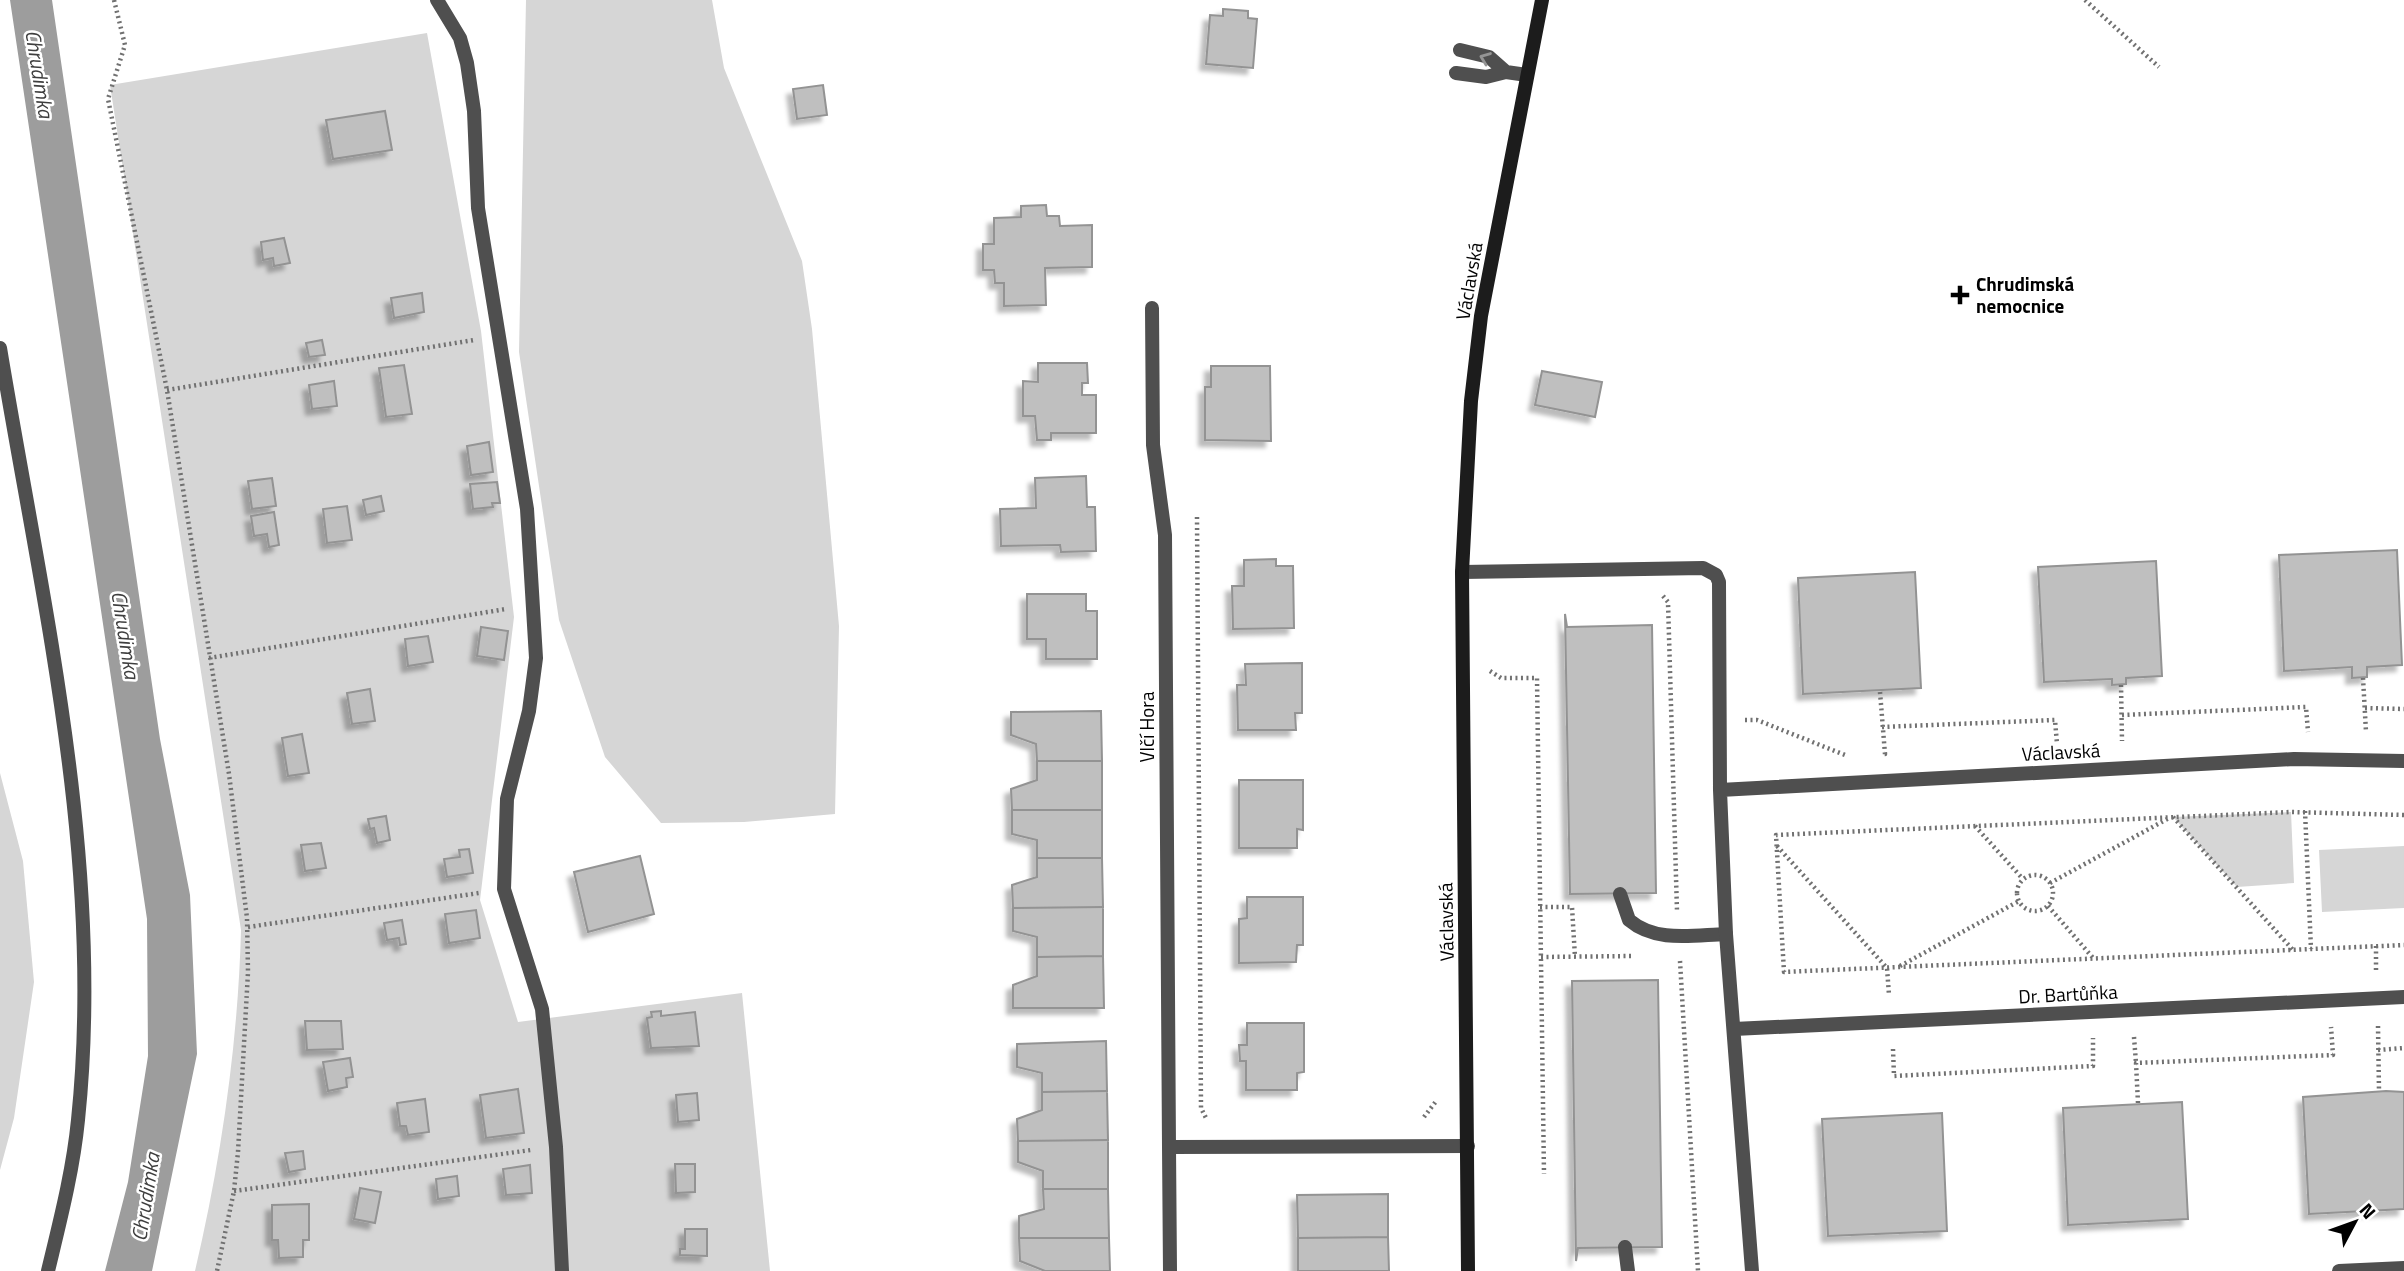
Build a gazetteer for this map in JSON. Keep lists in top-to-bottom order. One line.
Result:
{"streets":{"street":["Václavská","Vlčí Hora","Dr. Bartůňka"]},"water":["Chrudimka"],"places":{"health":["Chrudimská nemocnice"]},"north":"top right"}
